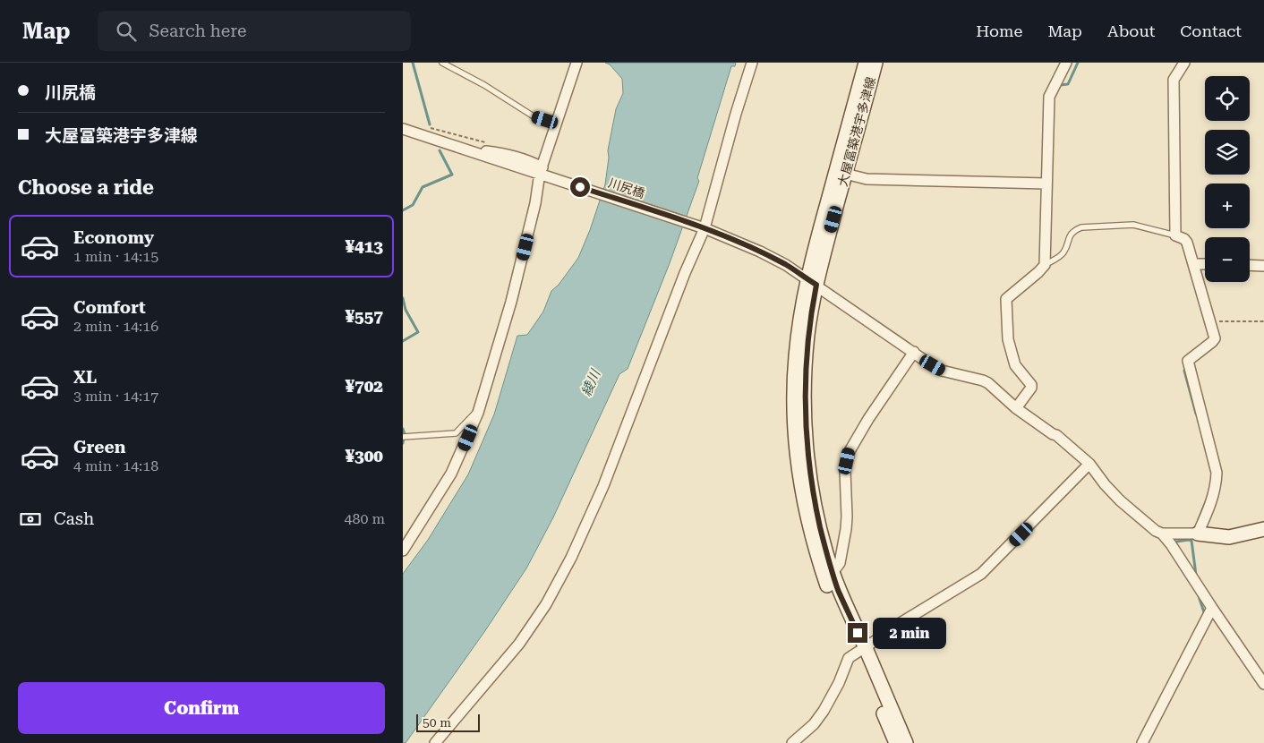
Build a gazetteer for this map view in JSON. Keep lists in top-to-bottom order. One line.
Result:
{"streets":{"main road":["大屋冨築港宇多津線"],"street":["川尻橋"]},"crossings":[["大屋冨築港宇多津線","川尻橋"]],"water":["綾川"],"scale_bar":"50 m","page":{"header":"Map","search":"Search here","nav":["Home","Map","About","Contact"],"banner":["川尻橋","大屋冨築港宇多津線"],"map_buttons":["+","−"],"heading":"Choose a ride","list":[{"name":"Economy","note":"1 min · 14:15","value":"¥413"},{"name":"Comfort","note":"2 min · 14:16","value":"¥557"},{"name":"XL","note":"3 min · 14:17","value":"¥702"},{"name":"Green","note":"4 min · 14:18","value":"¥300"}],"pay":["Cash","480 m"],"bubble":"2 min","buttons":"Confirm","scale":"50 m"}}
